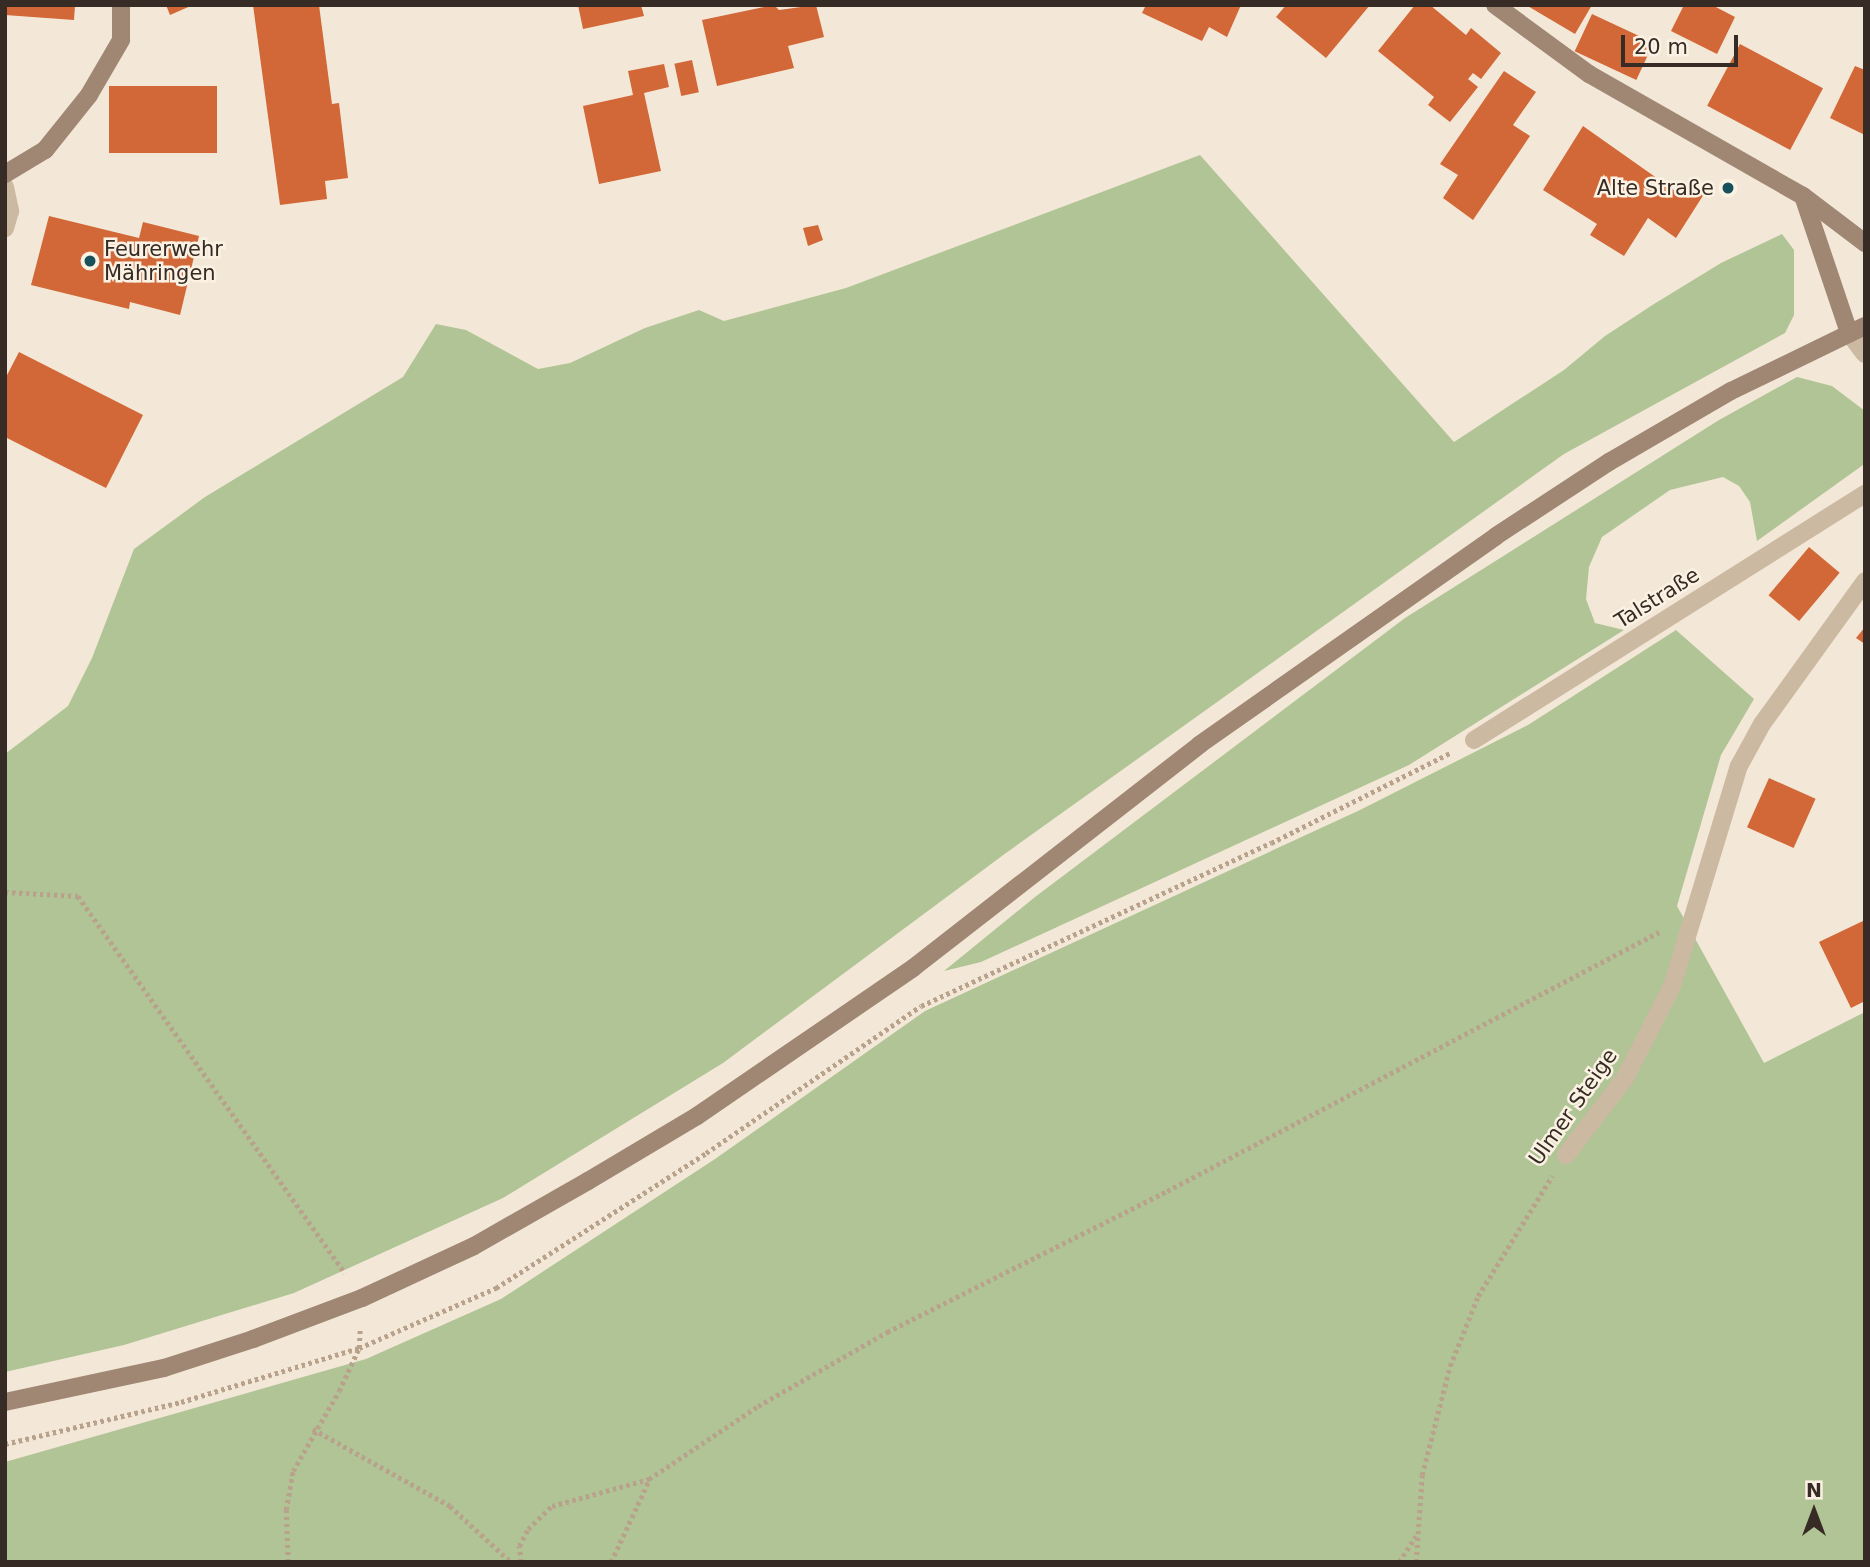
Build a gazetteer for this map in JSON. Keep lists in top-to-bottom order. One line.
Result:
{"streets":{"street":["Talstraße","Ulmer Steige"]},"places":["Alte Straße","Feurerwehr Mähringen"],"scale_bar":"20 m","north":"top"}
